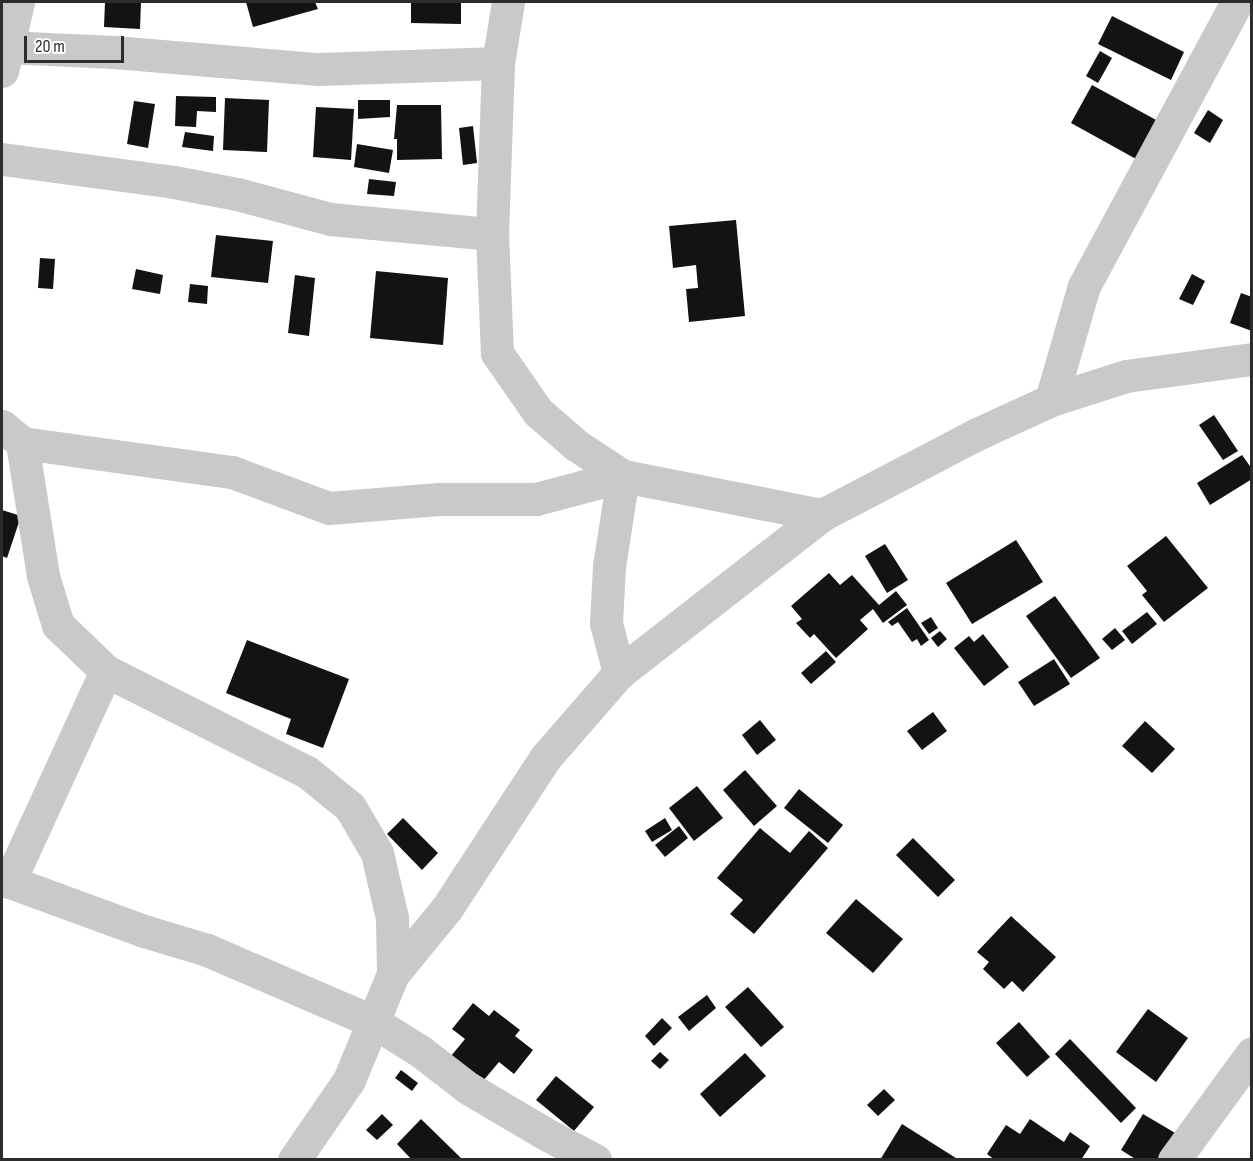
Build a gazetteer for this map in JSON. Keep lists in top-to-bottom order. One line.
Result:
{"scale_bar":"20 m"}
